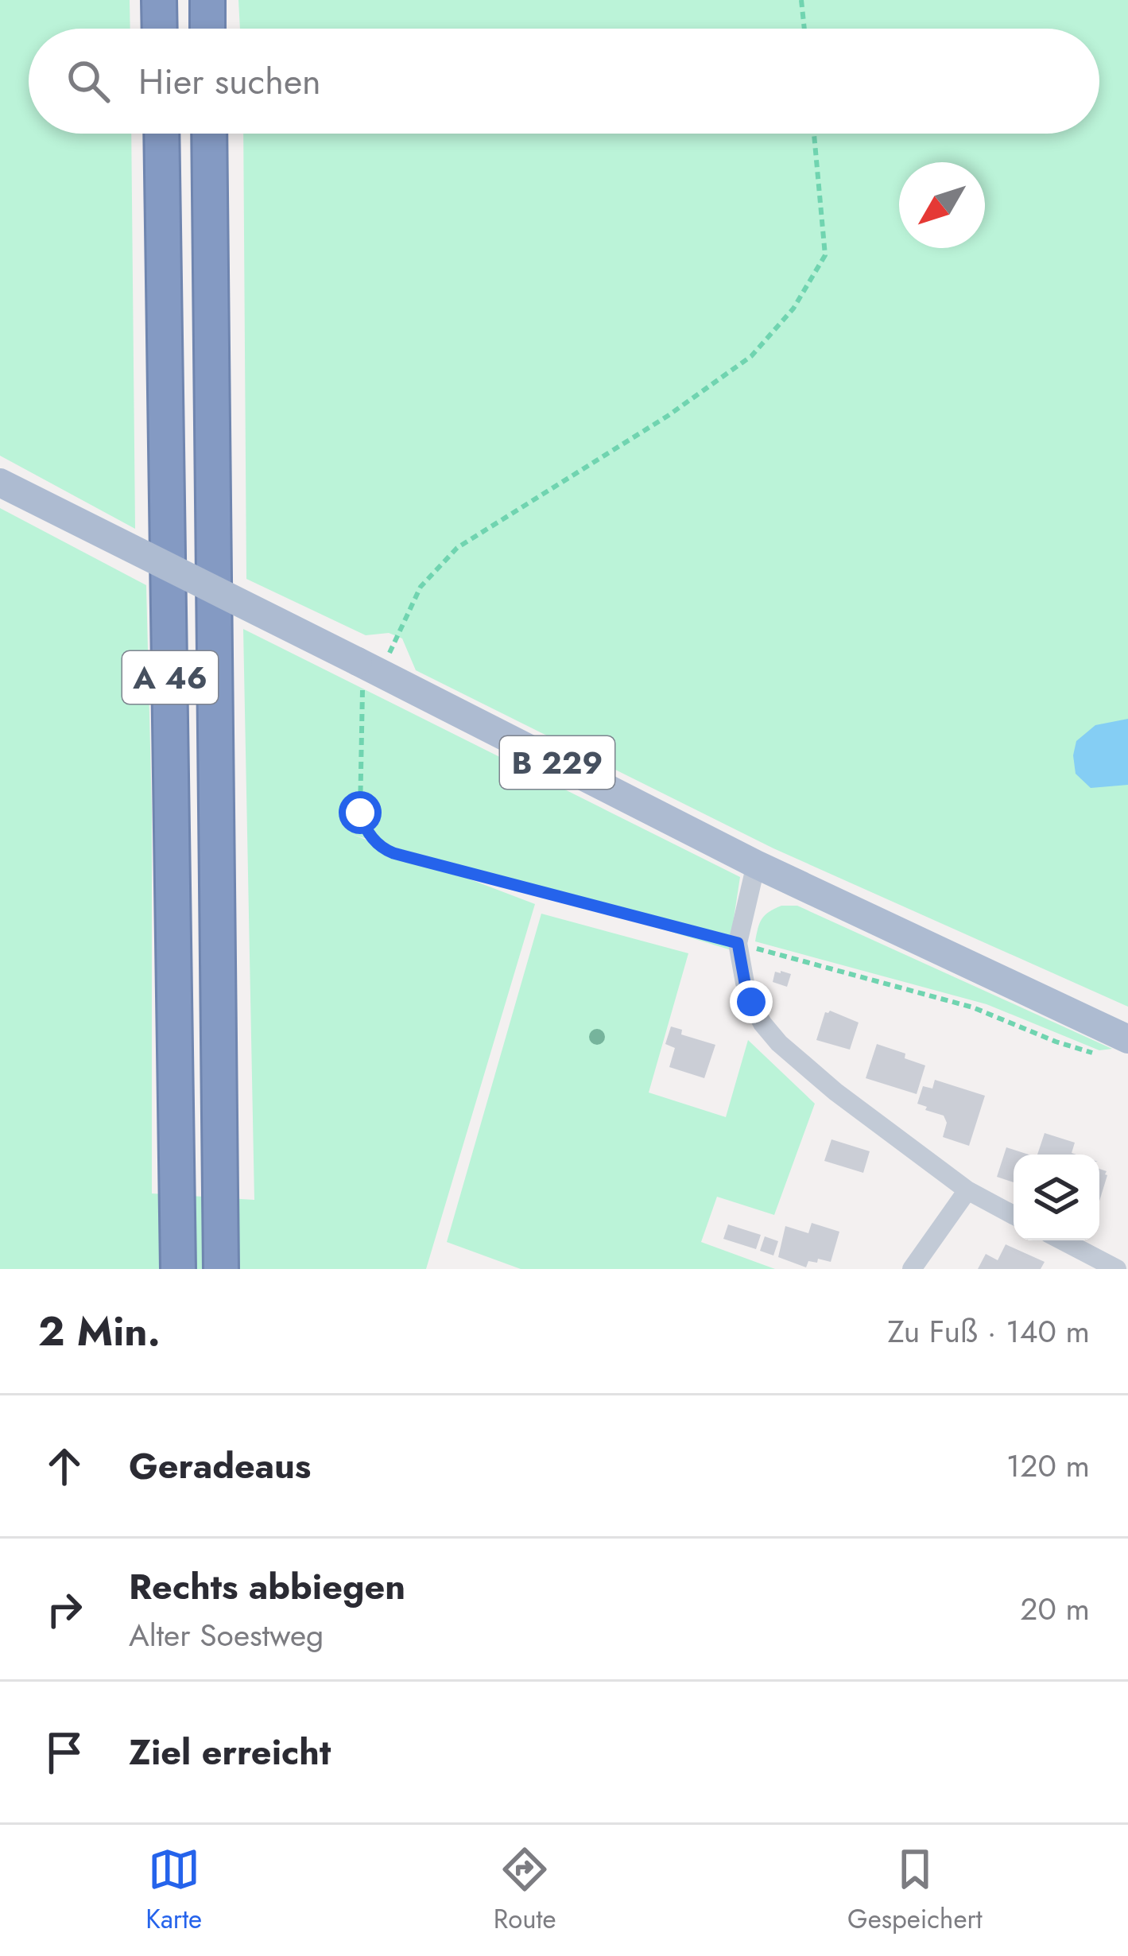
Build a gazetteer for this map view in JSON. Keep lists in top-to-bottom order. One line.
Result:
{"streets":{"highway":["A 46"],"main road":["B 229"]},"north":"bottom left","page":{"search":"Hier suchen","heading":["2 Min.","Zu Fuß · 140 m"],"list":[["Geradeaus","120 m"],["Rechts abbiegen","Alter Soestweg","20 m"],"Ziel erreicht"],"nav":["Karte","Route","Gespeichert"]}}
